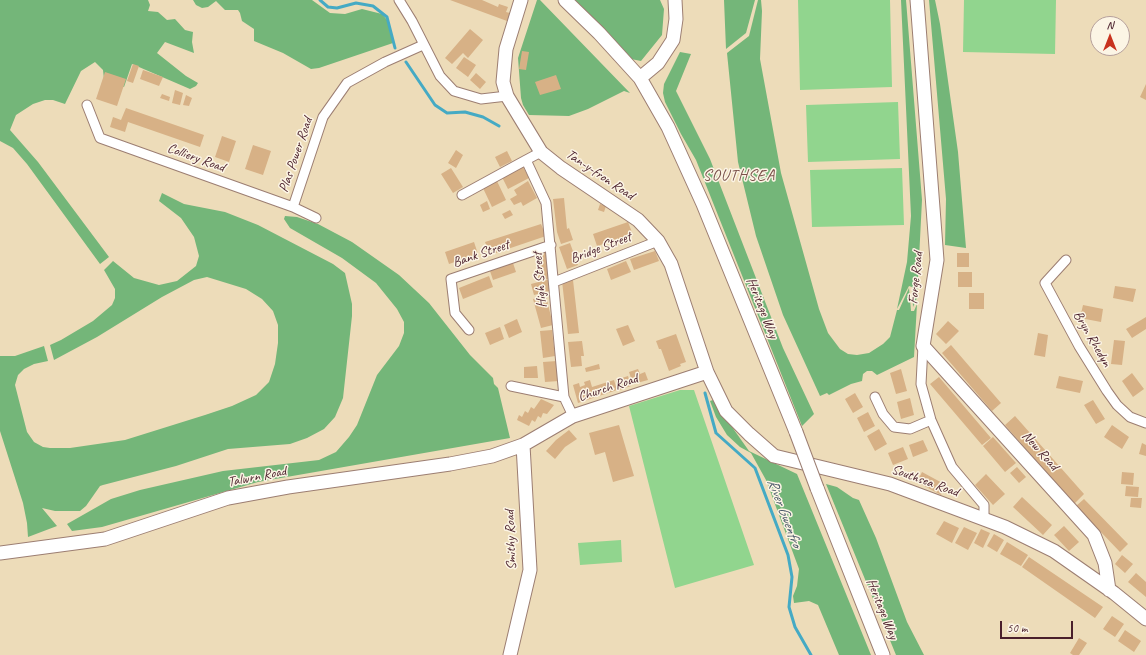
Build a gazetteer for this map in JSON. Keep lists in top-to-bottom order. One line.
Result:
{"streets":{"main road":["Tan-y-fron Road","Forge Road","Heritage Way","Church Road","New Road","Talwrn Road","Southsea Road","Smithy Road"],"street":["Plas Power Road","Colliery Road","Bridge Street","Bank Street","High Street","Bryn Rhedyn"]},"crossings":[["Plas Power Road","Colliery Road"],["Tan-y-fron Road","Bridge Street"],["Tan-y-fron Road","Church Road"],["Tan-y-fron Road","Southsea Road"],["Bridge Street","High Street"],["Bank Street","High Street"],["Forge Road","New Road"],["Forge Road","Southsea Road"],["High Street","Church Road"],["Church Road","Talwrn Road"],["Church Road","Southsea Road"],["Church Road","Smithy Road"],["New Road","Southsea Road"],["Talwrn Road","Smithy Road"]],"districts":["SOUTHSEA"],"water":["River Gwenfro"],"scale_bar":"50 m","north":"top"}
